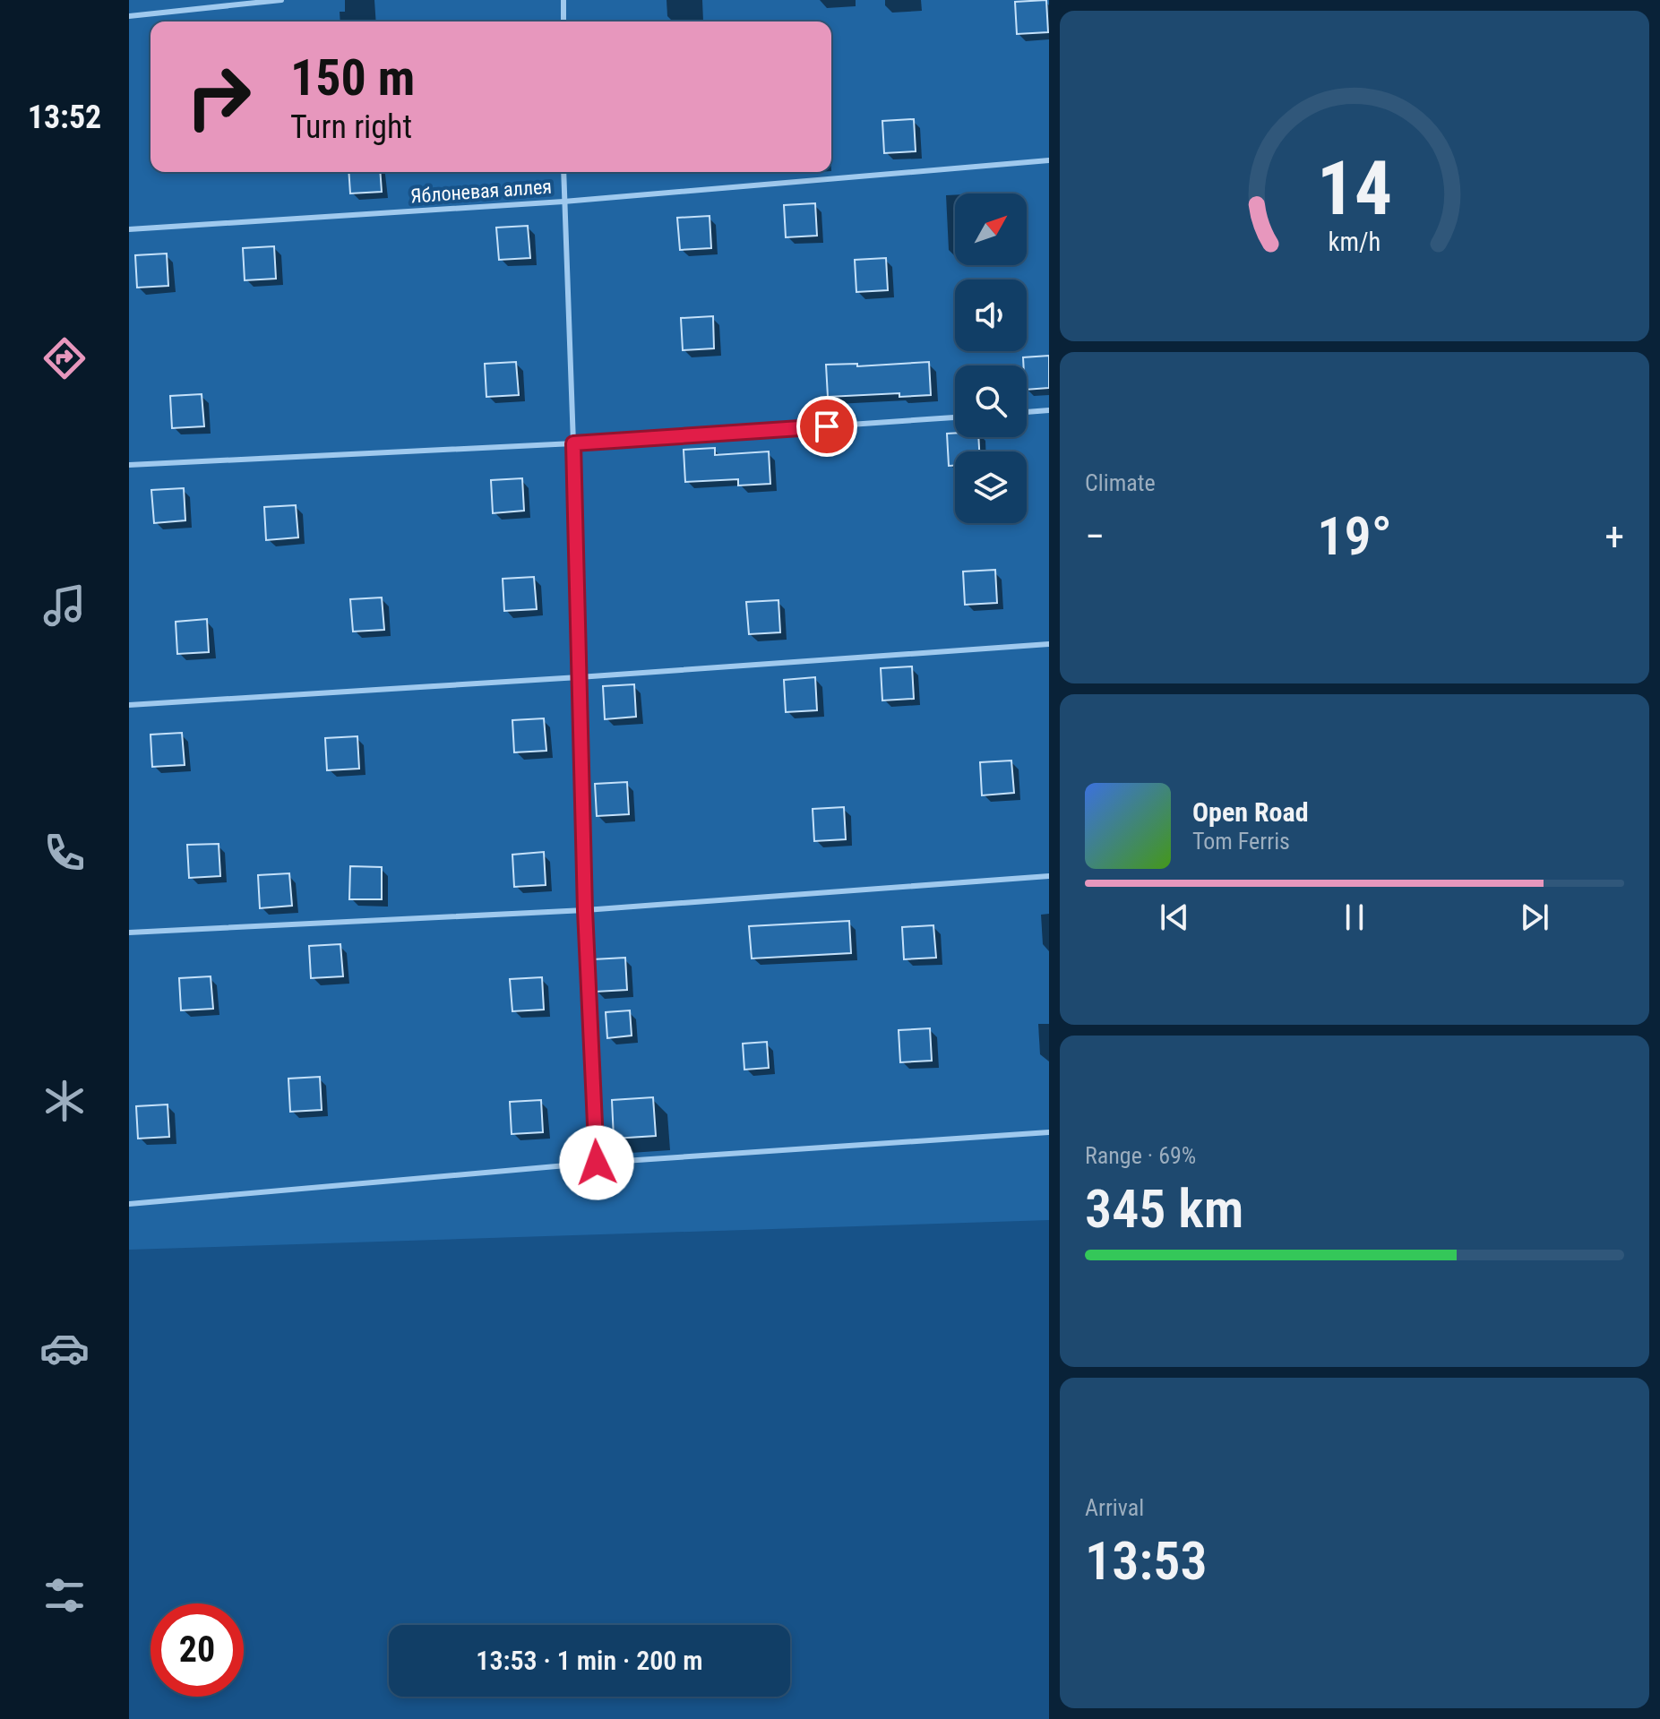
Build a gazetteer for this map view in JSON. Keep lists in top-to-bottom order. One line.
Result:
{"streets":{"lane":["Яблоневая аллея"]},"north":"top right","page":{"tabs":"13:52","turn":["150 m","Turn right"],"tile":["Climate",["Range · 69%","345 km"],["Arrival","13:53"]],"heat":["−","19°","+"],"song":["Open Road","Tom Ferris"],"limit":"20","trip":"13:53 · 1 min · 200 m","gauge":["14","km/h"]}}
